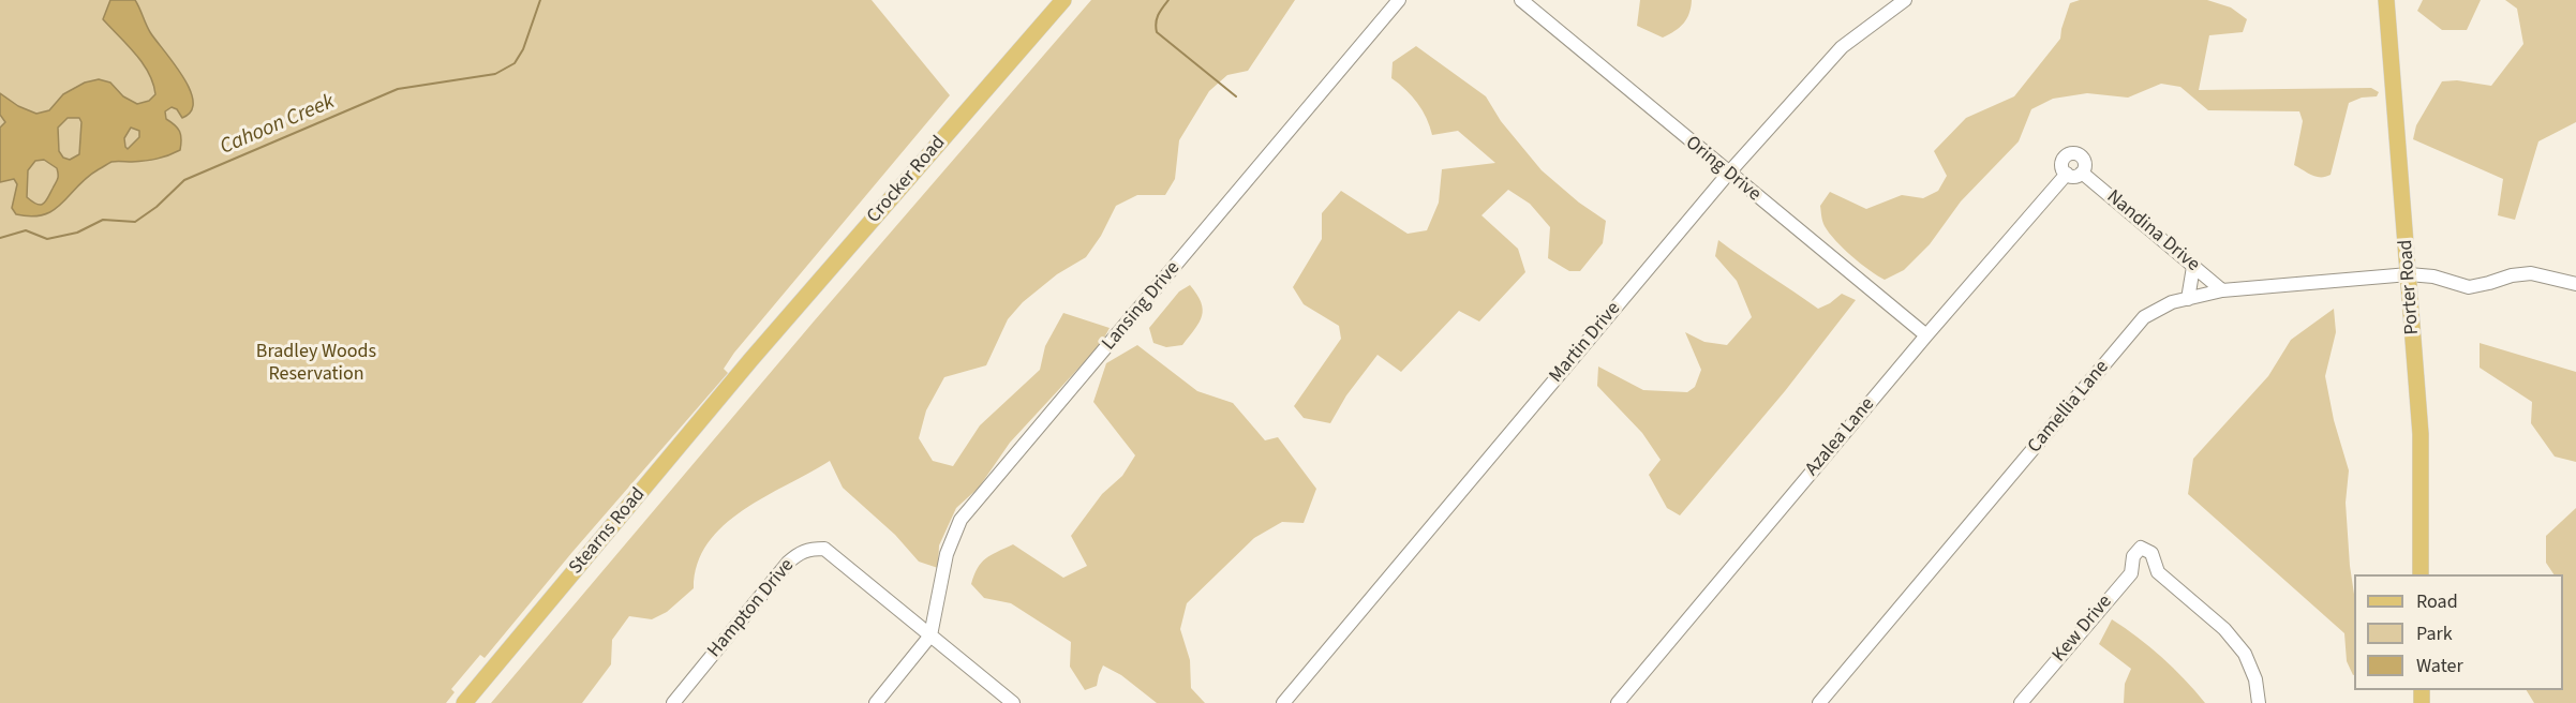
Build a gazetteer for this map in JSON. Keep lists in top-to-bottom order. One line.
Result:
{"streets":{"main road":["Crocker Road","Porter Road","Stearns Road"],"street":["Oring Drive","Nandina Drive","Lansing Drive","Martin Drive","Camellia Lane","Azalea Lane","Hampton Drive","Kew Drive"]},"crossings":[["Oring Drive","Martin Drive"],["Oring Drive","Azalea Lane"],["Crocker Road","Stearns Road"],["Nandina Drive","Camellia Lane"],["Nandina Drive","Azalea Lane"],["Porter Road","Camellia Lane"],["Lansing Drive","Hampton Drive"]],"water":["Cahoon Creek"],"parks":["Bradley Woods Reservation"],"legend":["Road","Park","Water"]}
